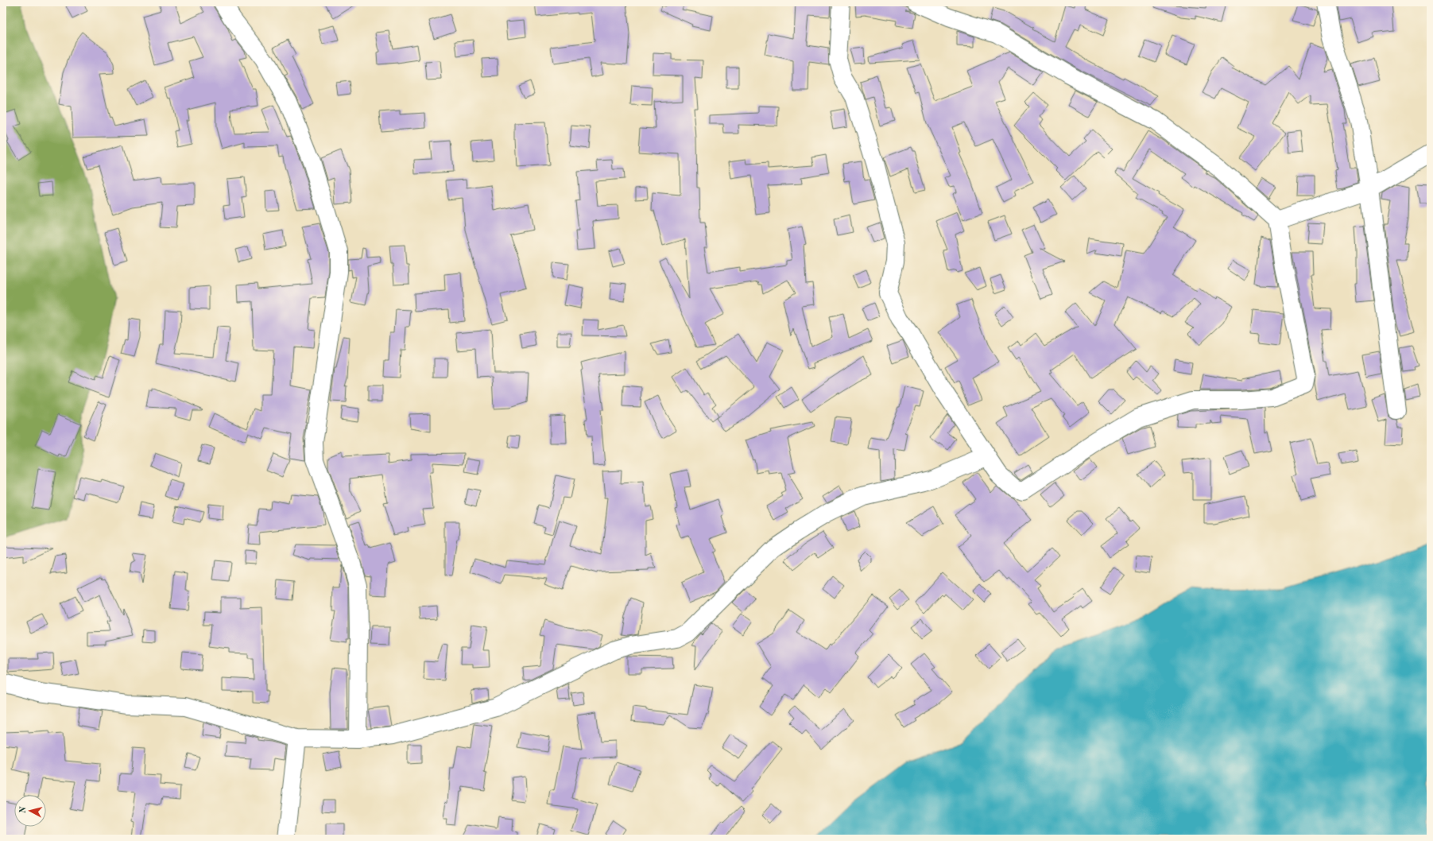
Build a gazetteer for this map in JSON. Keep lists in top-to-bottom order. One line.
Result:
{"north":"left"}
